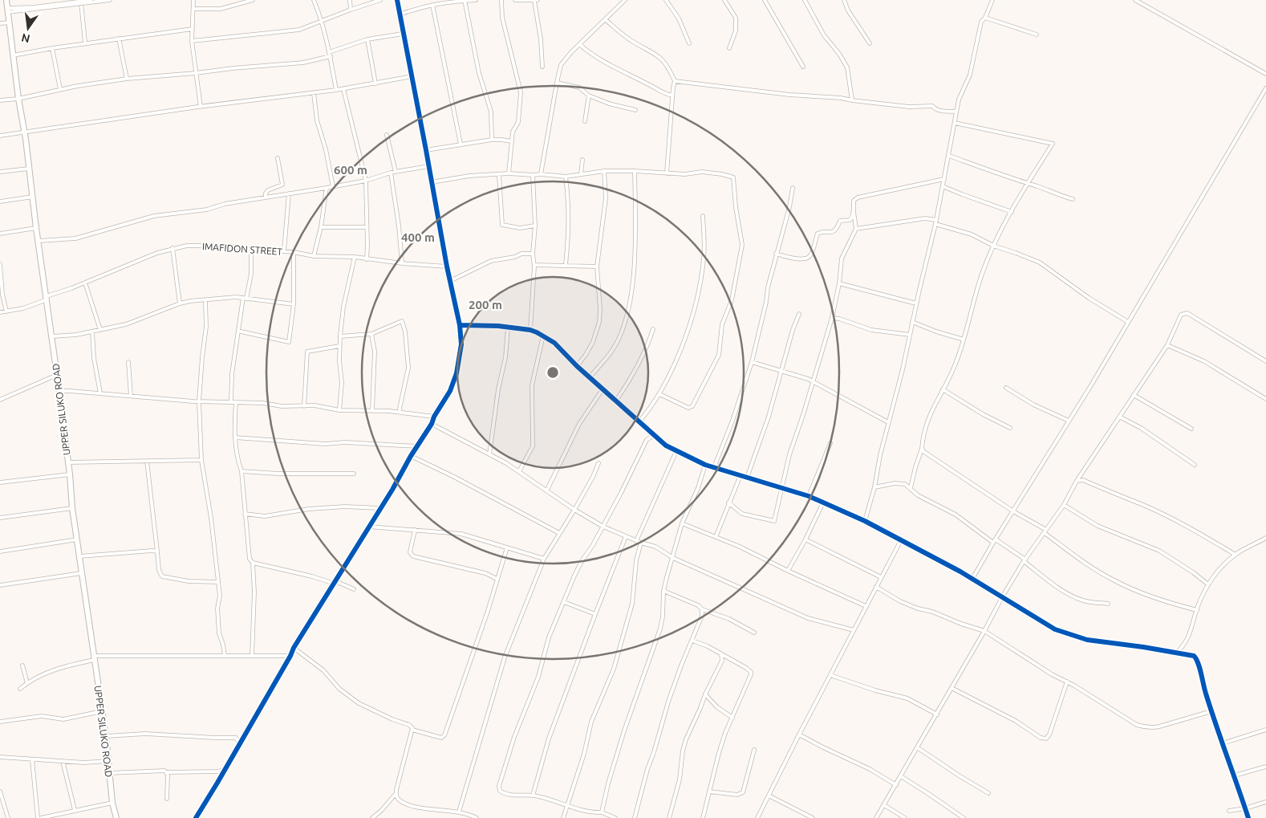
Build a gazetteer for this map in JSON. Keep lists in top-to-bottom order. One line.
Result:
{"streets":{"main road":["UPPER SILUKO ROAD"],"street":["IMAFIDON STREET"]},"crossings":[["IMAFIDON STREET","UPPER SILUKO ROAD"]],"north":"bottom","rings":["600 m","400 m","200 m"]}
